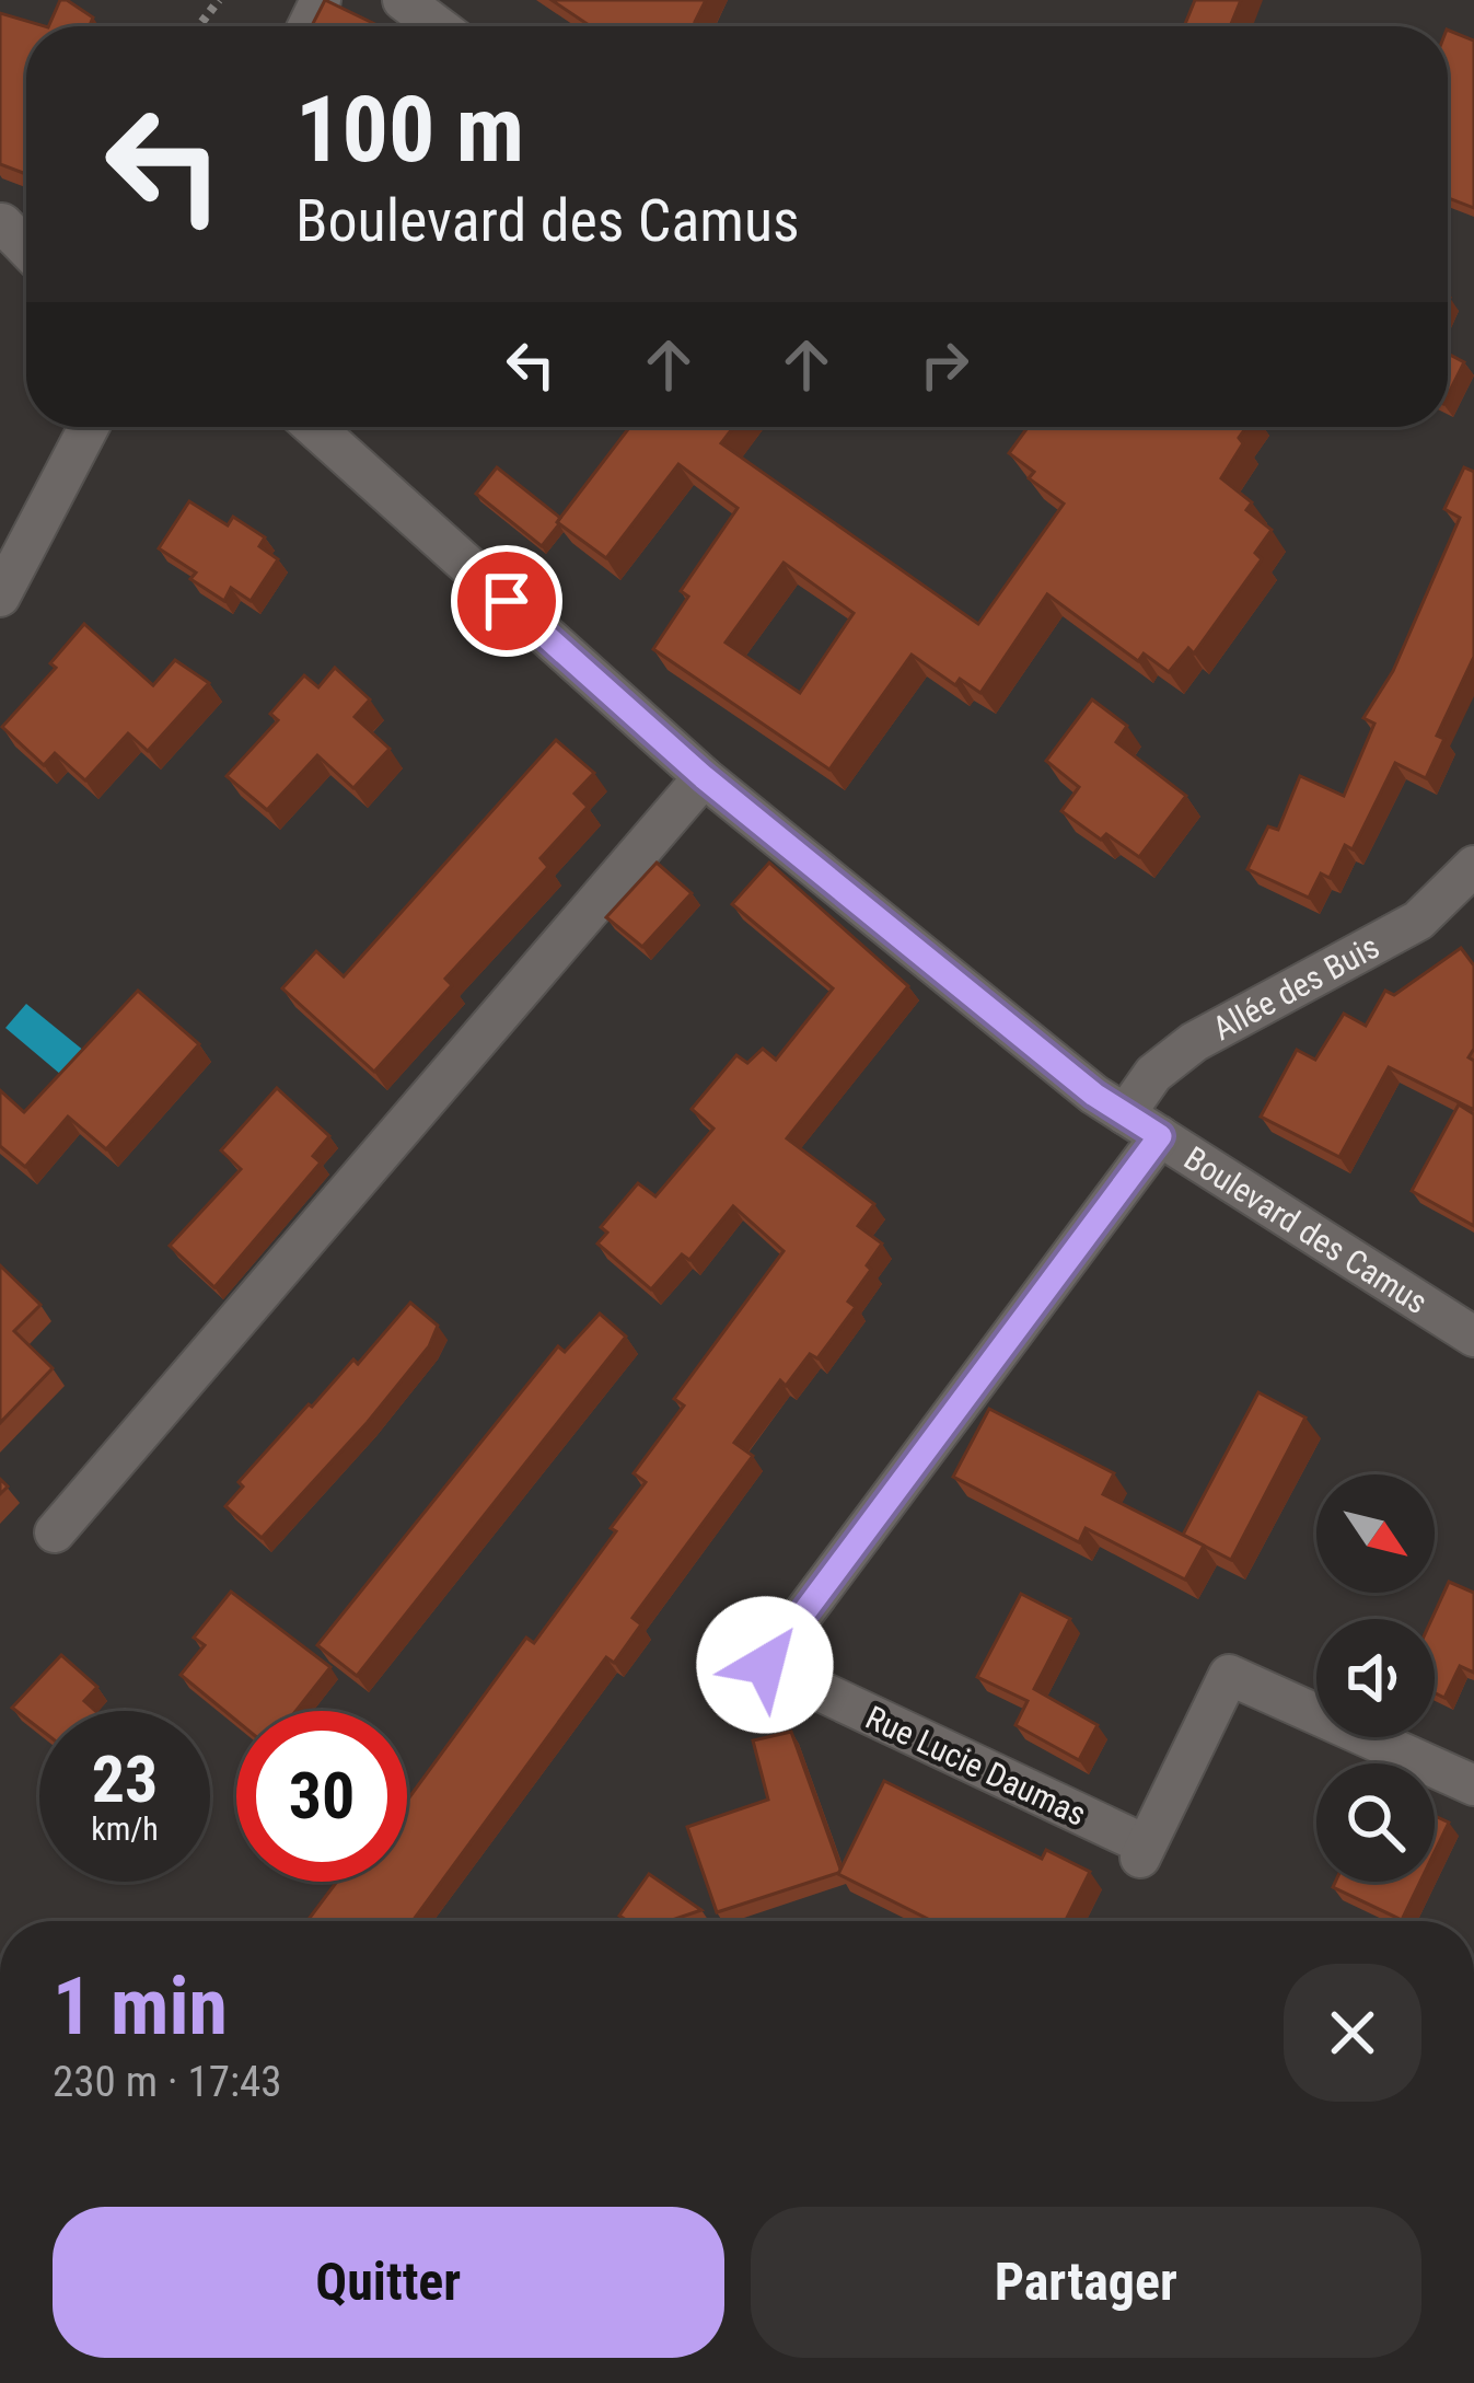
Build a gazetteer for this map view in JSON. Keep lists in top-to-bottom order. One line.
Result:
{"streets":{"street":["Allée des Buis","Boulevard des Camus","Rue Lucie Daumas"]},"crossings":[["Allée des Buis","Boulevard des Camus"],["Boulevard des Camus","Rue Lucie Daumas"]],"north":"bottom right","page":{"turn":["100 m","Boulevard des Camus"],"speed":"23 km/h","limit":"30","heading":["1 min","230 m · 17:43"],"buttons":["Quitter","Partager"]}}
